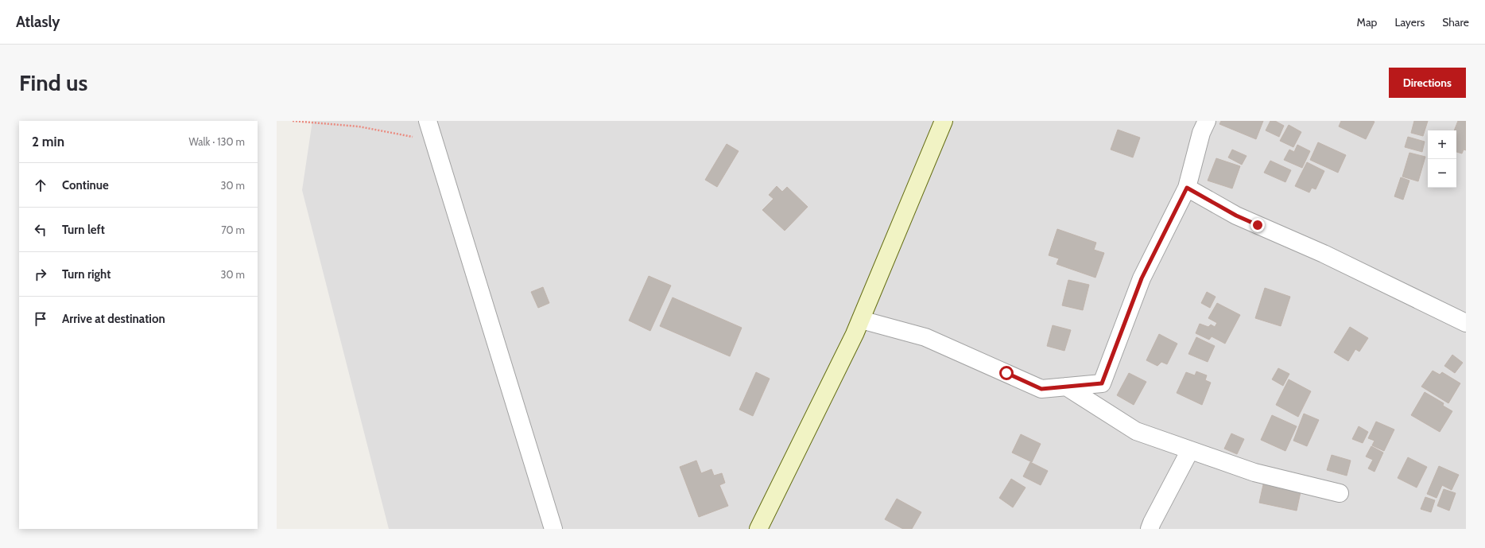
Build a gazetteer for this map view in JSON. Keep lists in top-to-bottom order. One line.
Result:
{"page":{"header":"Atlasly","nav":["Map","Layers","Share"],"buttons":"Directions","title":"Find us","heading":["2 min","Walk · 130 m"],"map_buttons":["+","−"],"list":[["Continue","30 m"],["Turn left","70 m"],["Turn right","30 m"],"Arrive at destination"]}}
